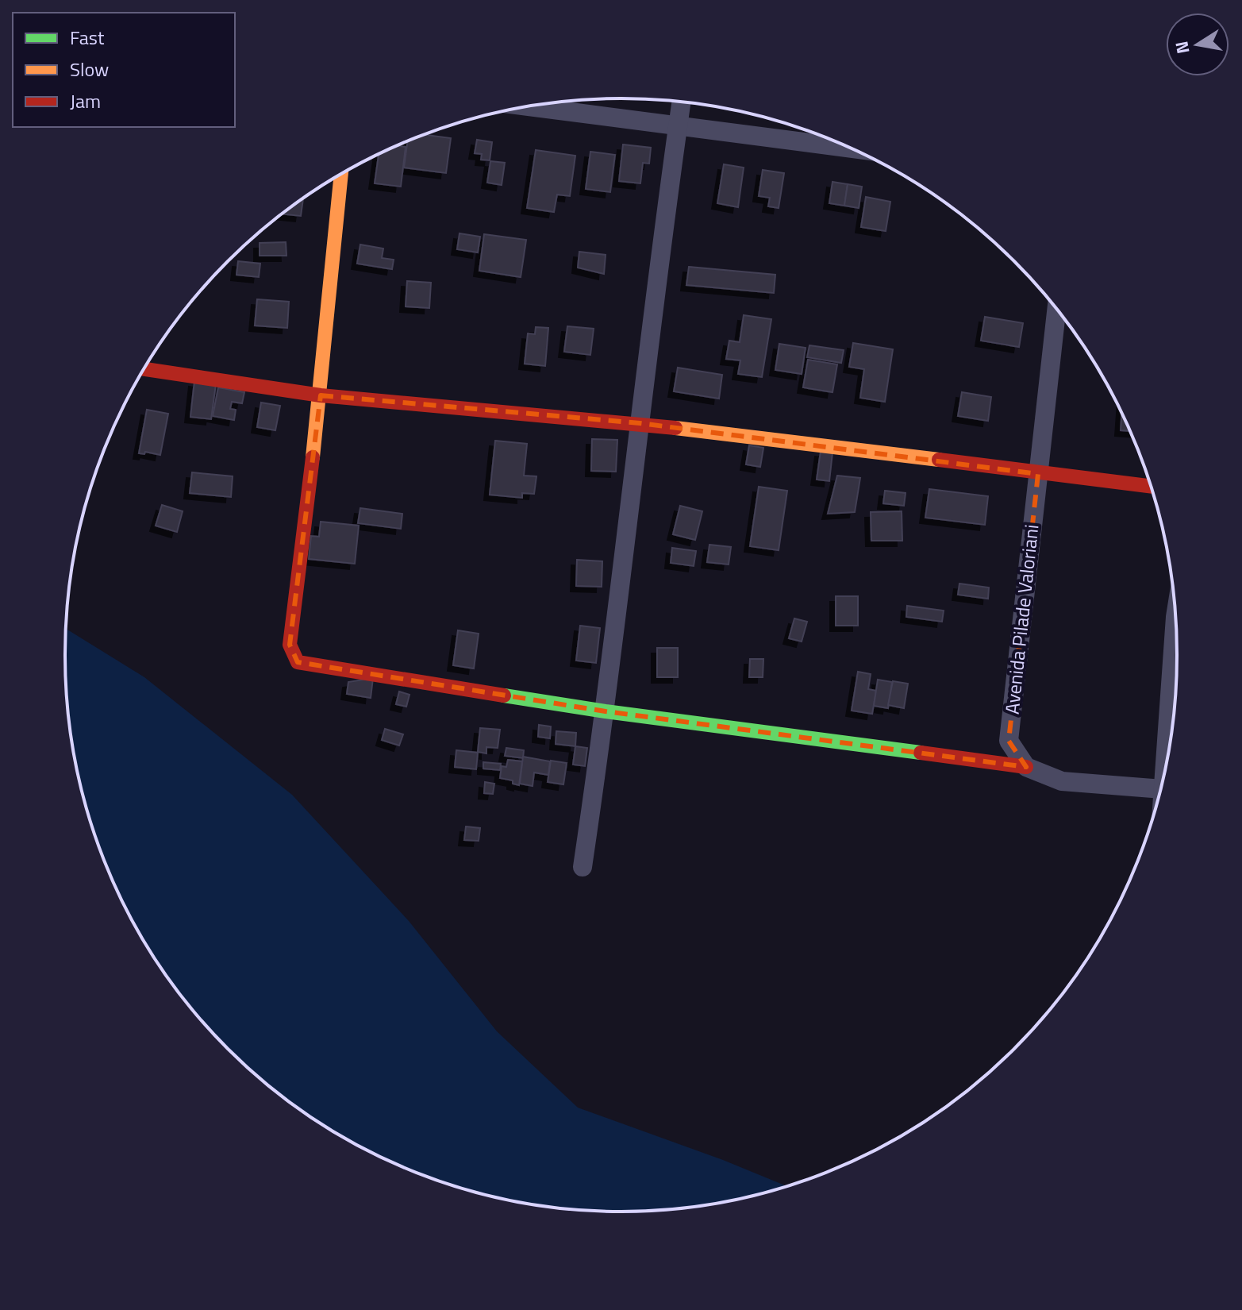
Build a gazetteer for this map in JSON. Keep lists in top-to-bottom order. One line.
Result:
{"streets":{"street":["Avenida Pilade Valoriani"]},"legend":["Fast","Slow","Jam"],"north":"left"}
